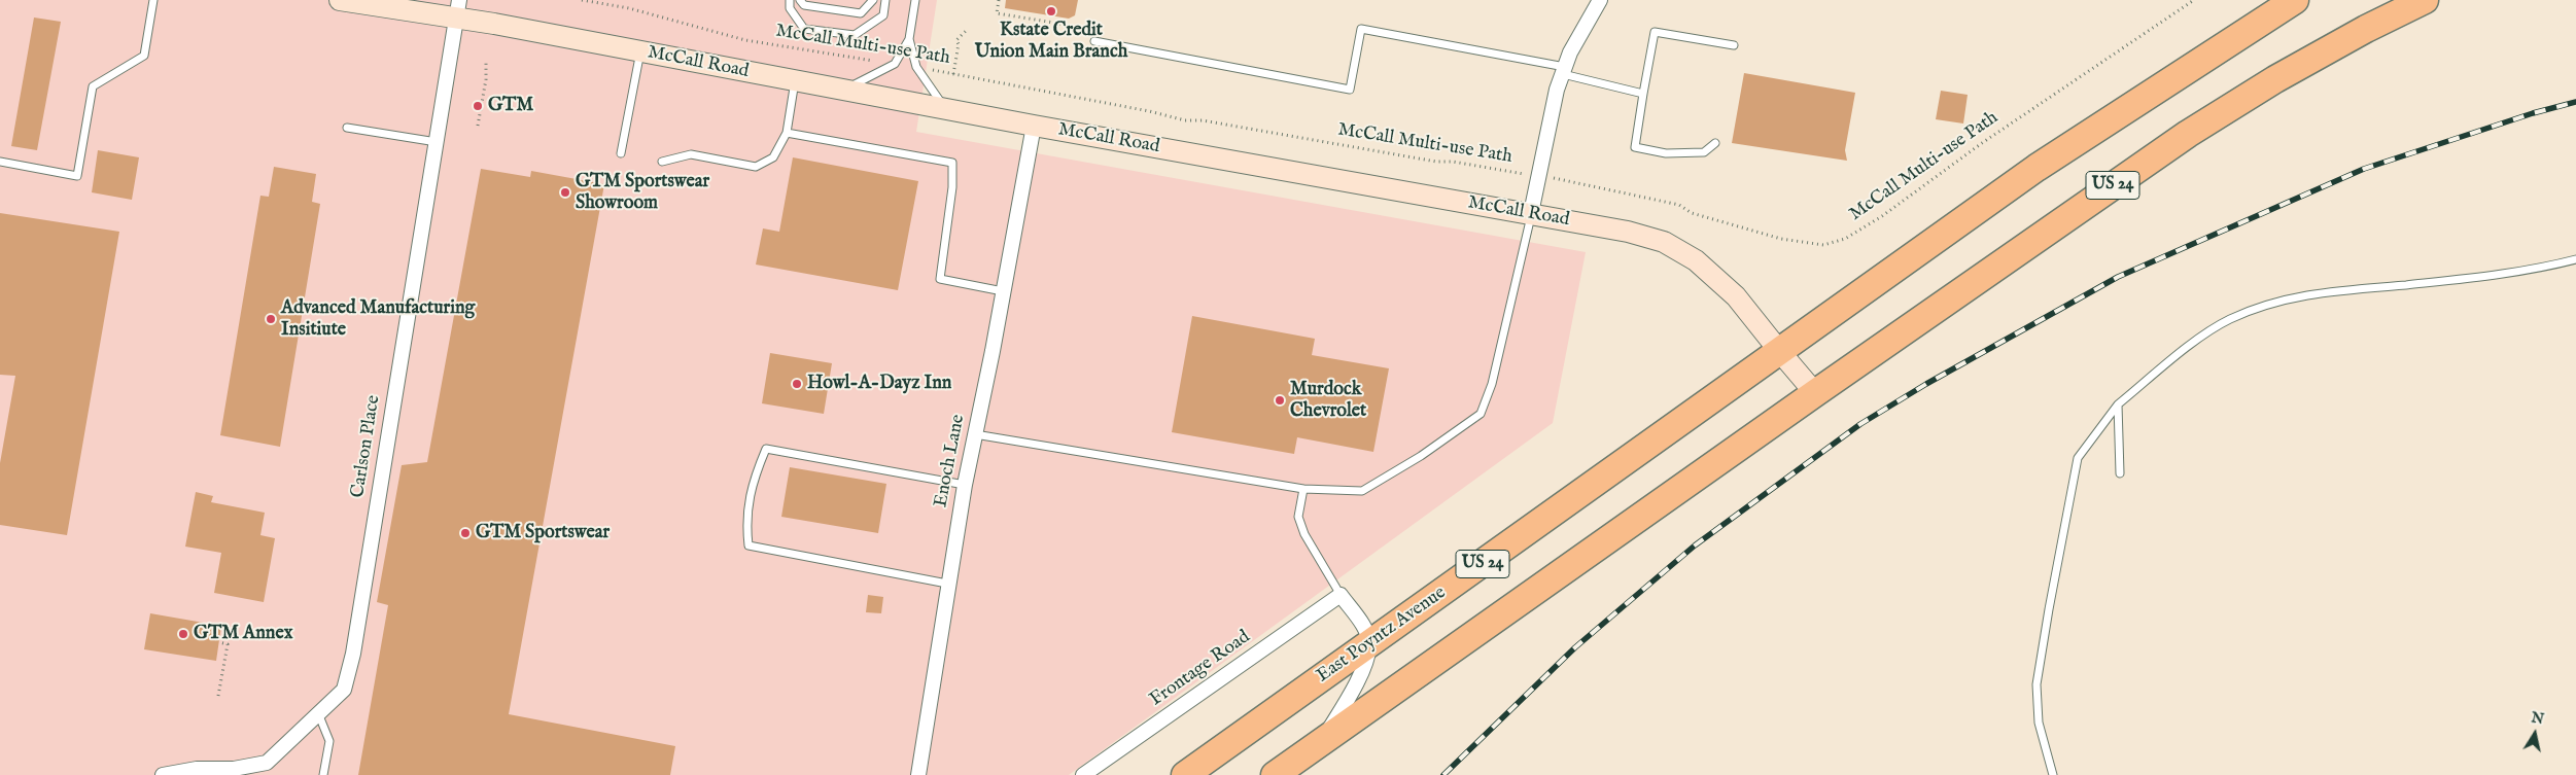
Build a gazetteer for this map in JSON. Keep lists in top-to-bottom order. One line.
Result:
{"streets":{"highway":["US 24","East Poyntz Avenue"],"main road":["McCall Road"],"street":["Carlson Place","Enoch Lane","Frontage Road"],"path":["McCall Multi-use Path"]},"crossings":[["McCall Road","US 24"],["McCall Road","Carlson Place"],["McCall Road","Enoch Lane"],["McCall Road","East Poyntz Avenue"],["US 24","East Poyntz Avenue"]],"places":["Kstate Credit Union Main Branch","GTM","GTM Sportswear Showroom","Advanced Manufacturing Insitiute","Howl-A-Dayz Inn","Murdock Chevrolet","GTM Sportswear","GTM Annex"],"north":"top"}
